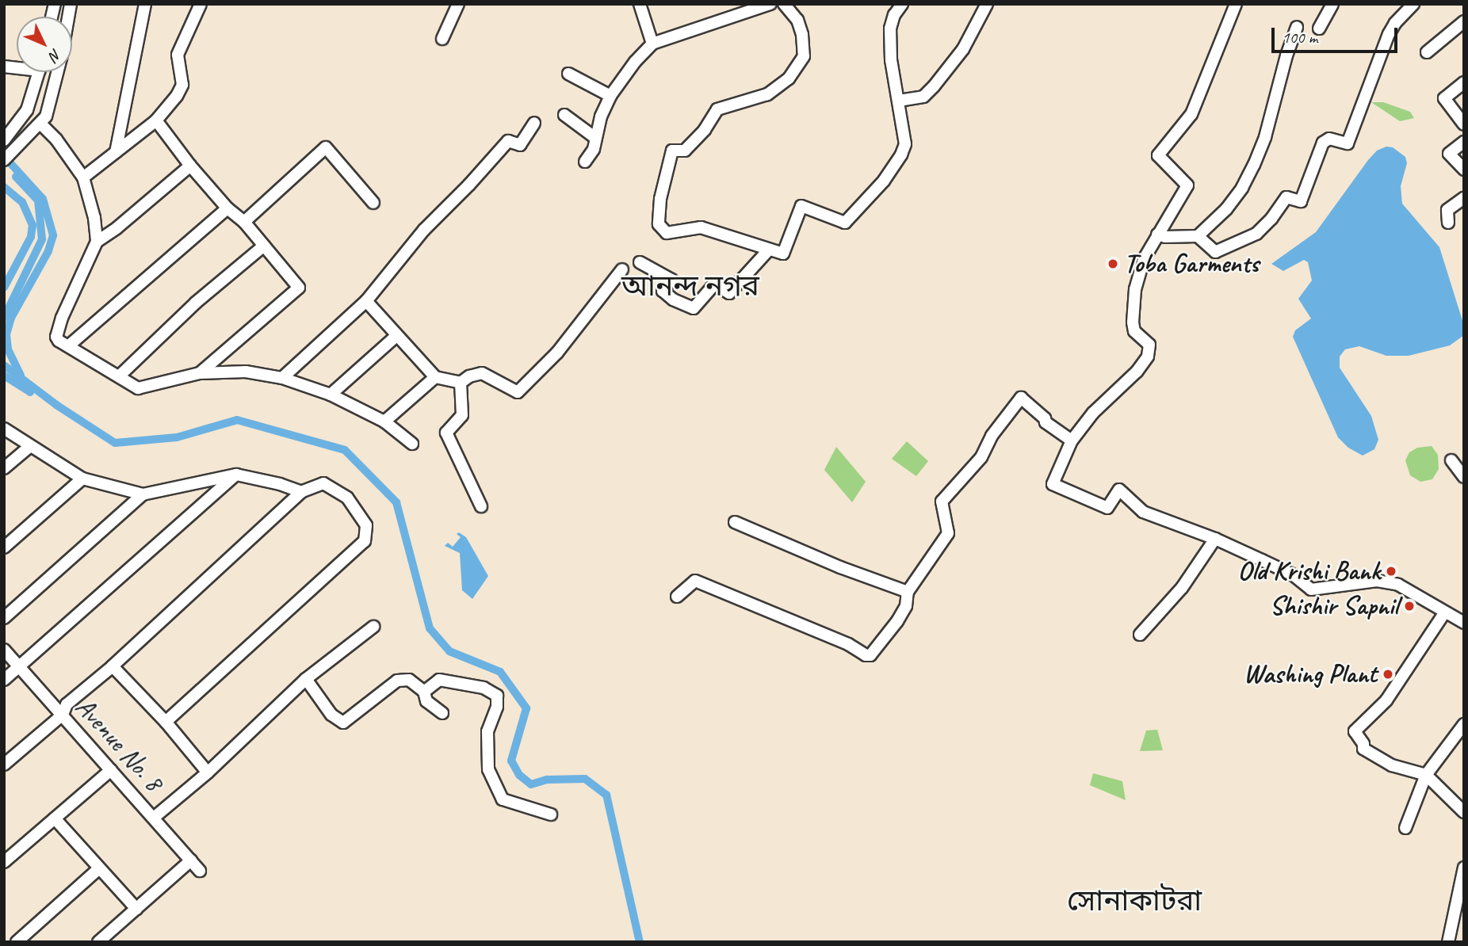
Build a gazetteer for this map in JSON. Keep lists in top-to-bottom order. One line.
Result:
{"streets":{"street":["Avenue No. 8"]},"districts":["আনন্দ নগর","সোনাকাটরা"],"places":["Toba Garments","Old Krishi Bank","Shishir Sapnil","Washing Plant"],"scale_bar":"100 m","north":"bottom right"}
